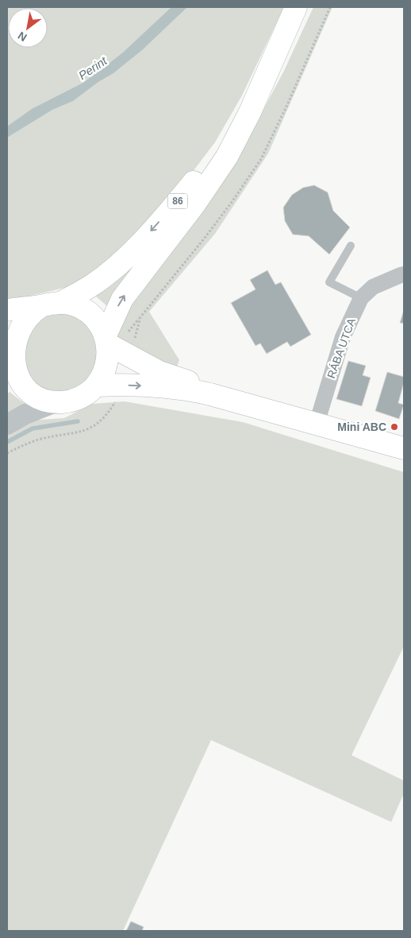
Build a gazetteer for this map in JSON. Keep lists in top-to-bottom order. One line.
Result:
{"streets":{"main road":["86"],"street":["RÁBA UTCA"]},"water":["Perint"],"places":["Mini ABC"],"north":"bottom left"}
